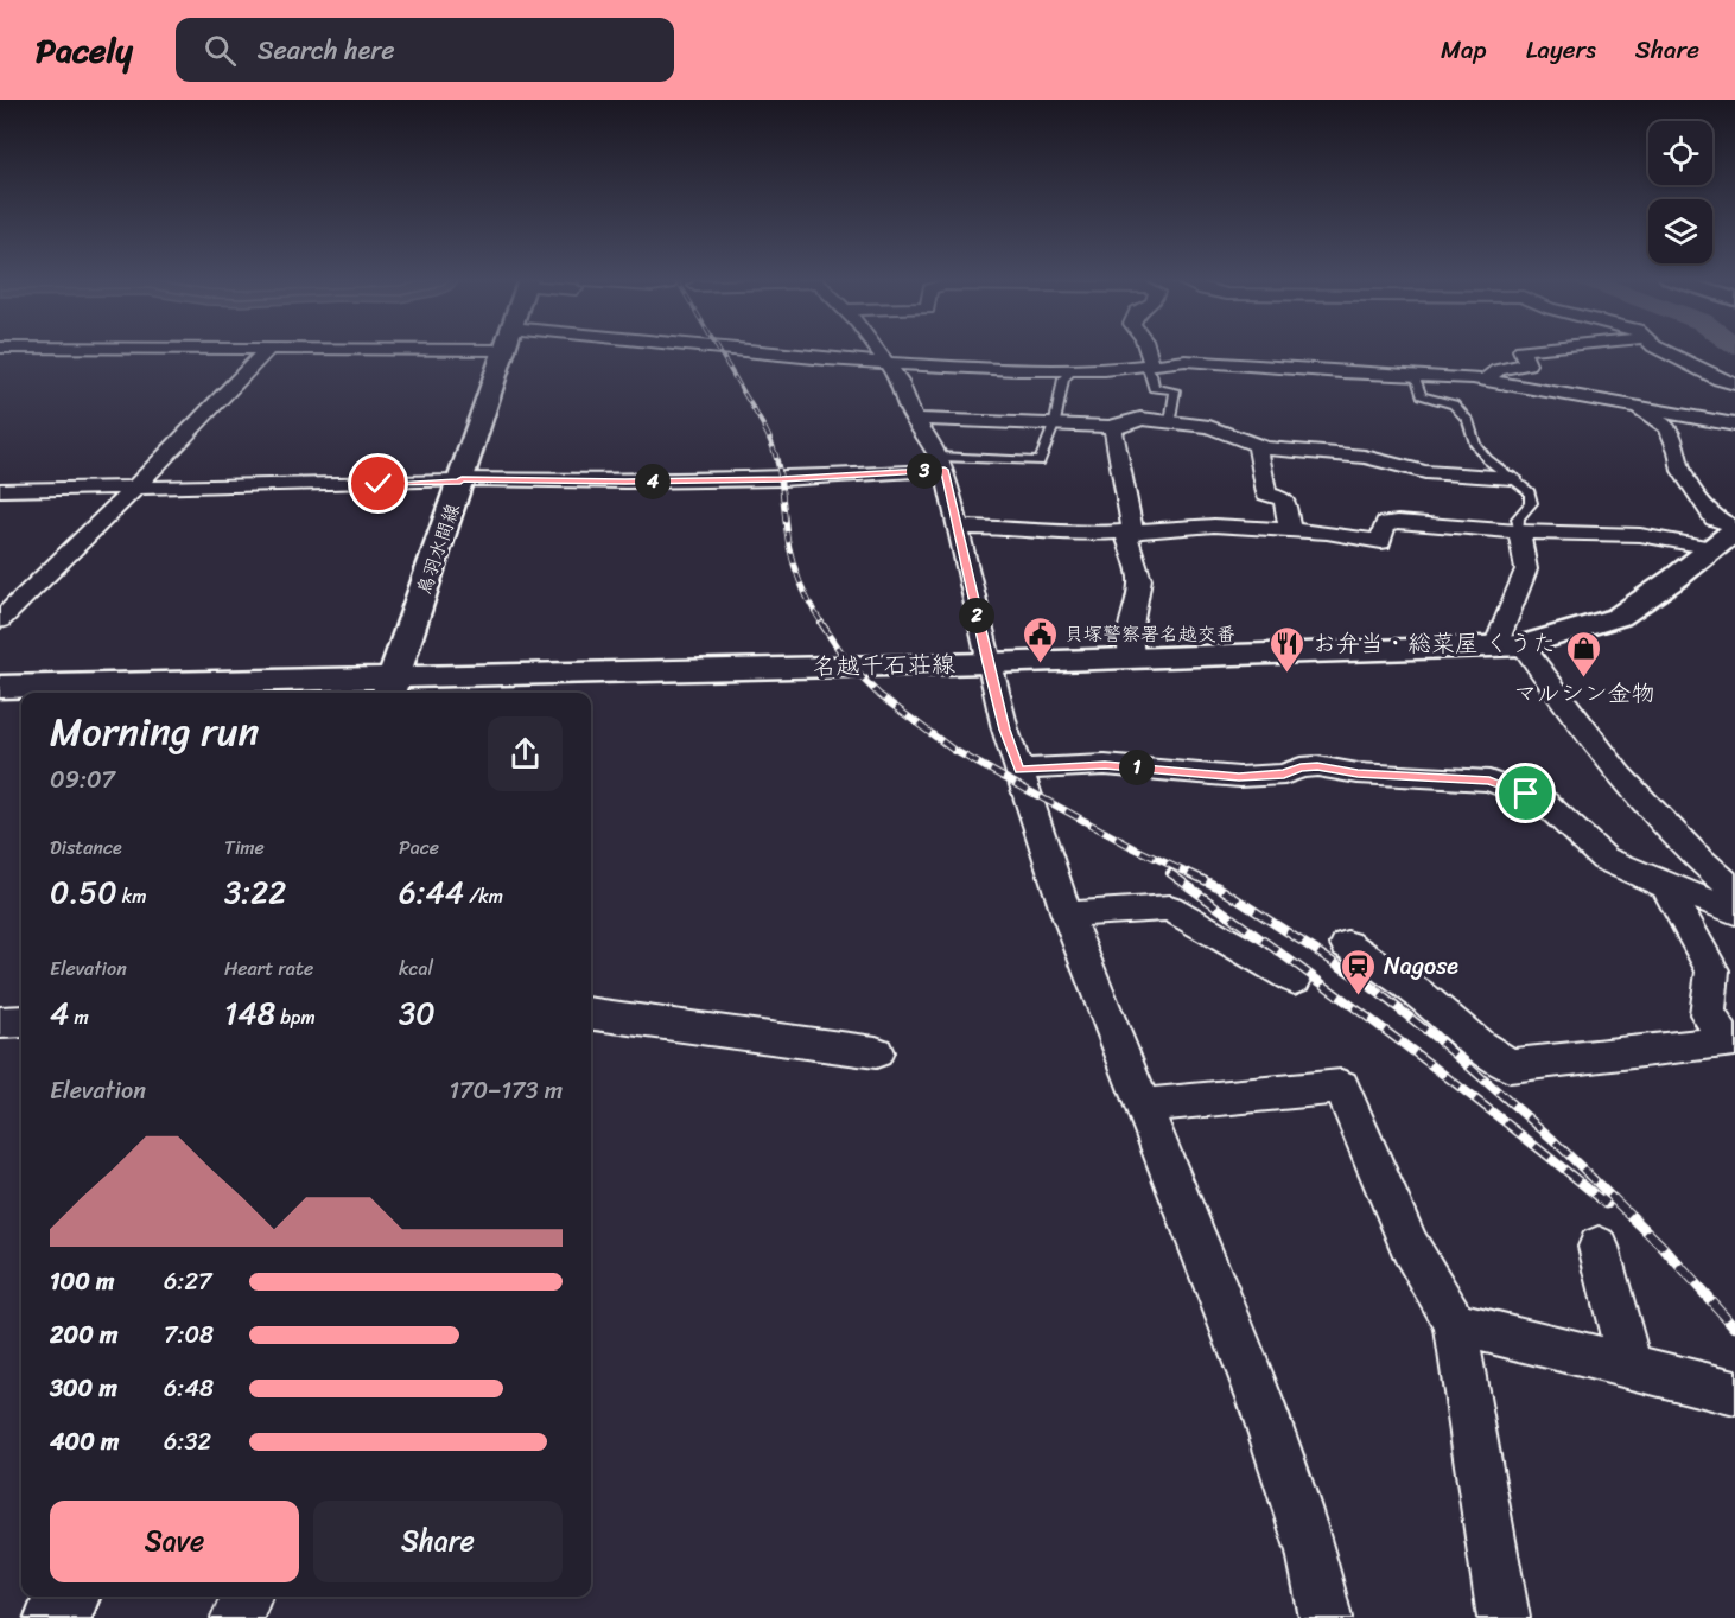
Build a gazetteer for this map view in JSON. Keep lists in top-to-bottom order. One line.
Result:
{"streets":{"street":["鳥羽水間線","名越千石荘線"]},"crossings":[["鳥羽水間線","名越千石荘線"]],"places":{"public building":["貝塚警察署名越交番"],"restaurant":["お弁当・総菜屋 くうた"],"shop":["マルシン金物"],"station":["Nagose"]},"page":{"header":"Pacely","search":"Search here","nav":["Map","Layers","Share"],"pins":["3","4","2","1"],"heading":["Morning run","09:07"],"stats":[["Distance","0.50 km"],["Time","3:22"],["Pace","6:44 /km"],["Elevation","4 m"],["Heart rate","148 bpm"],["kcal","30"]],"chart":["Elevation","170–173 m"],"list":[{"name":"100 m","note":"6:27"},{"name":"200 m","note":"7:08"},{"name":"300 m","note":"6:48"},{"name":"400 m","note":"6:32"}],"buttons":["Save","Share"]}}
